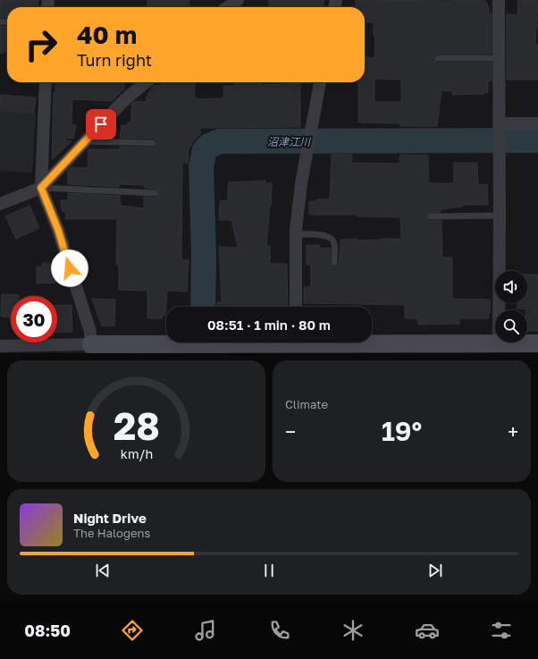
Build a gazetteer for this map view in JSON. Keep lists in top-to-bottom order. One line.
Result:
{"water":["沼津江川"],"page":{"turn":["40 m","Turn right"],"limit":"30","trip":"08:51 · 1 min · 80 m","tile":"Climate","heat":["−","19°","+"],"song":["Night Drive","The Halogens"],"tabs":"08:50","gauge":["28","km/h"]}}
